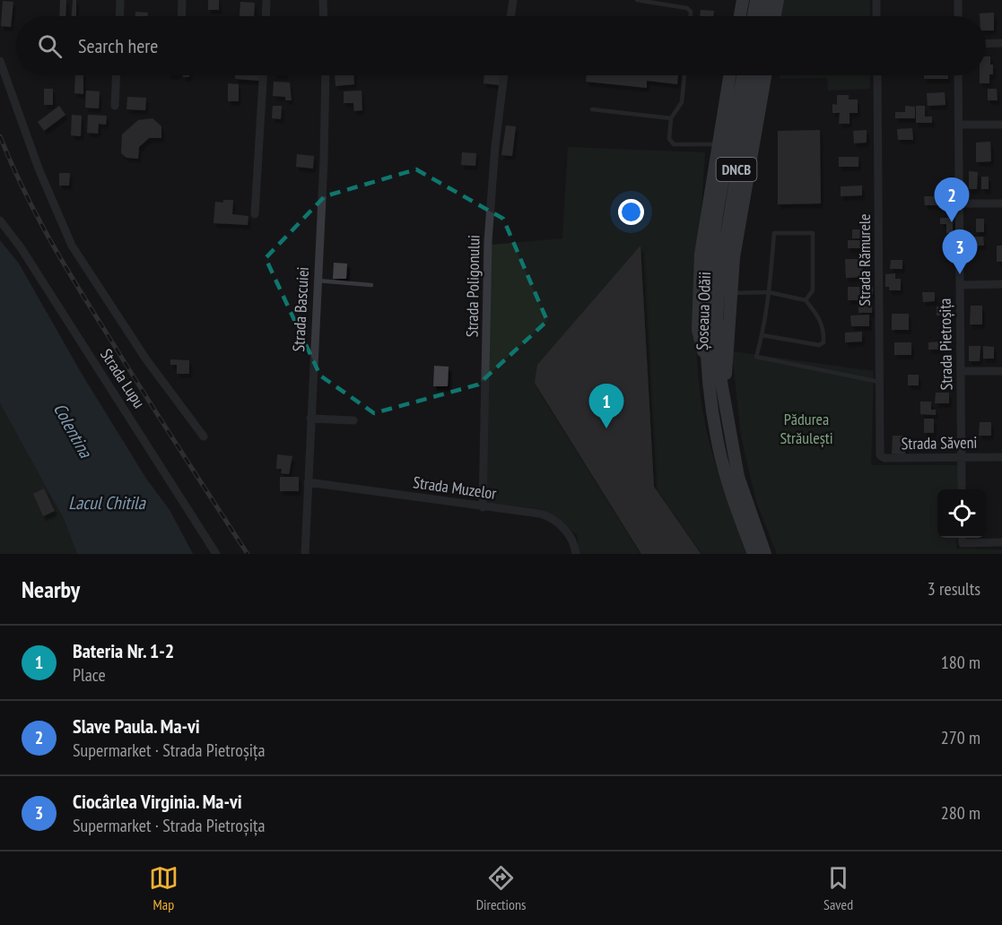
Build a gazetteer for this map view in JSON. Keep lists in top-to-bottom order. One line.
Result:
{"streets":{"main road":["DNCB","Șoseaua Odăii"],"street":["Strada Rămurele","Strada Poligonului","Strada Bascuiei","Strada Pietroșița","Strada Lupu","Strada Săveni","Strada Muzelor"]},"crossings":[["Strada Rămurele","Strada Săveni"],["Strada Poligonului","Strada Muzelor"],["Strada Bascuiei","Strada Muzelor"],["Strada Pietroșița","Strada Săveni"]],"water":["Colentina","Lacul Chitila"],"parks":["Pădurea Străulești"],"page":{"search":"Search here","pins":["2","3","1"],"heading":["Nearby","3 results"],"list":[{"mark":"1","name":"Bateria Nr. 1-2","note":"Place","value":"180 m"},{"mark":"2","name":"Slave Paula. Ma-vi","note":"Supermarket · Strada Pietroșița","value":"270 m"},{"mark":"3","name":"Ciocârlea Virginia. Ma-vi","note":"Supermarket · Strada Pietroșița","value":"280 m"}],"nav":["Map","Directions","Saved"]}}
